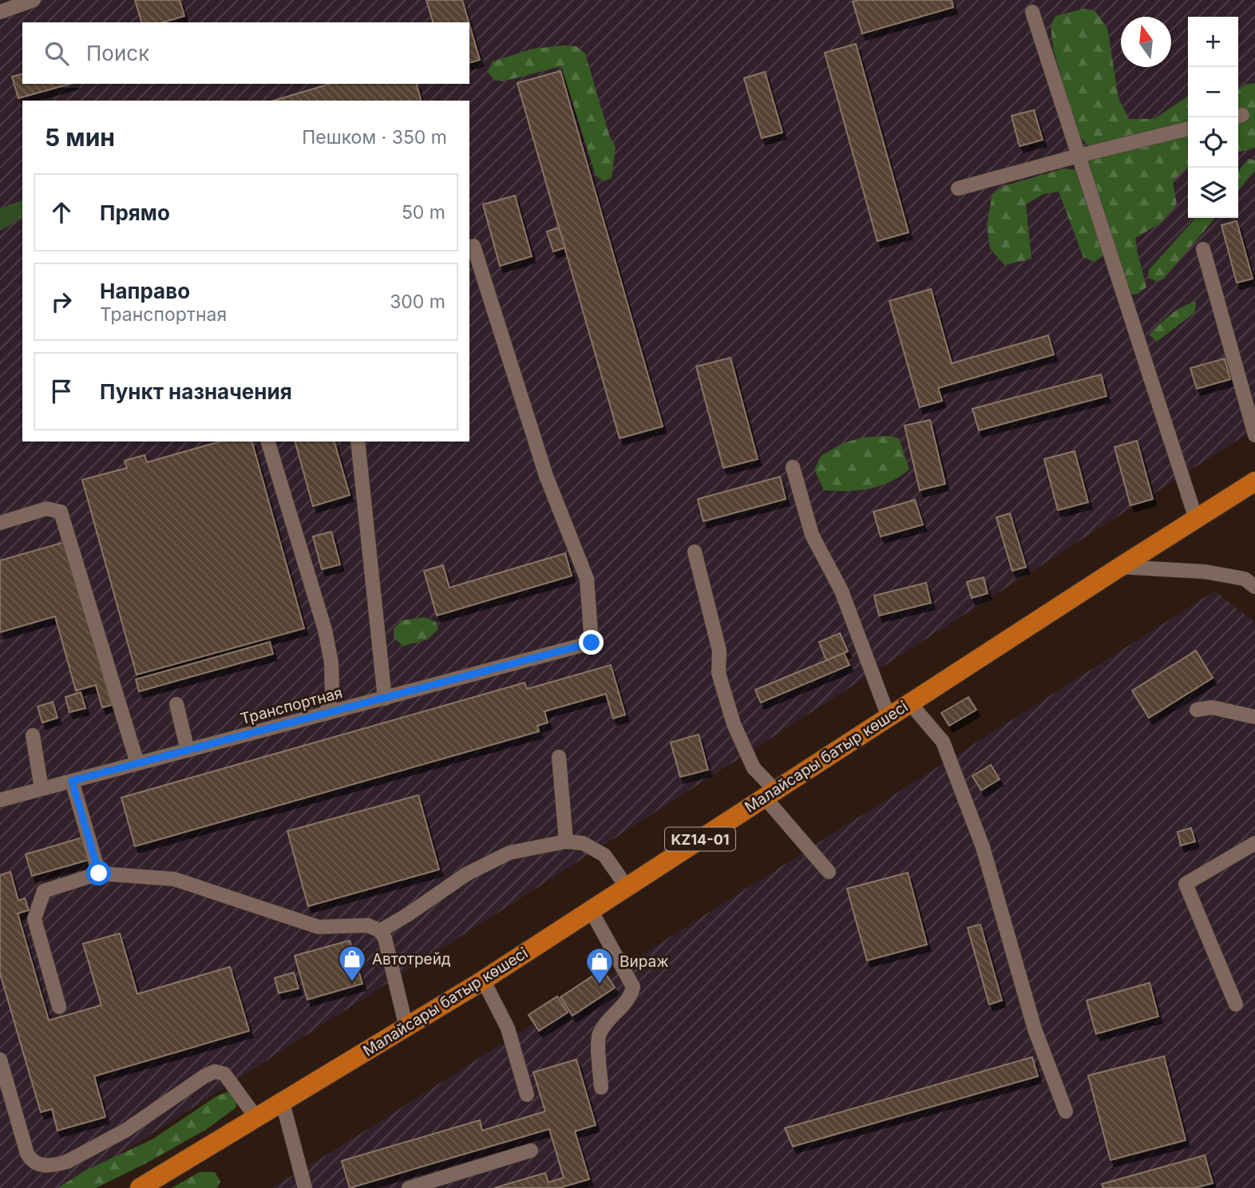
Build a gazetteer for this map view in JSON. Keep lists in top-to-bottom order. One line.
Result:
{"streets":{"highway":["Малайсары батыр көшесі","KZ14-01"],"street":["Транспортная"]},"places":{"shop":["Автотрейд","Вираж"]},"north":"top","page":{"map_buttons":["+","−"],"search":"Поиск","heading":["5 мин","Пешком · 350 m"],"list":[["Прямо","50 m"],["Направо","Транспортная","300 m"],"Пункт назначения"]}}
